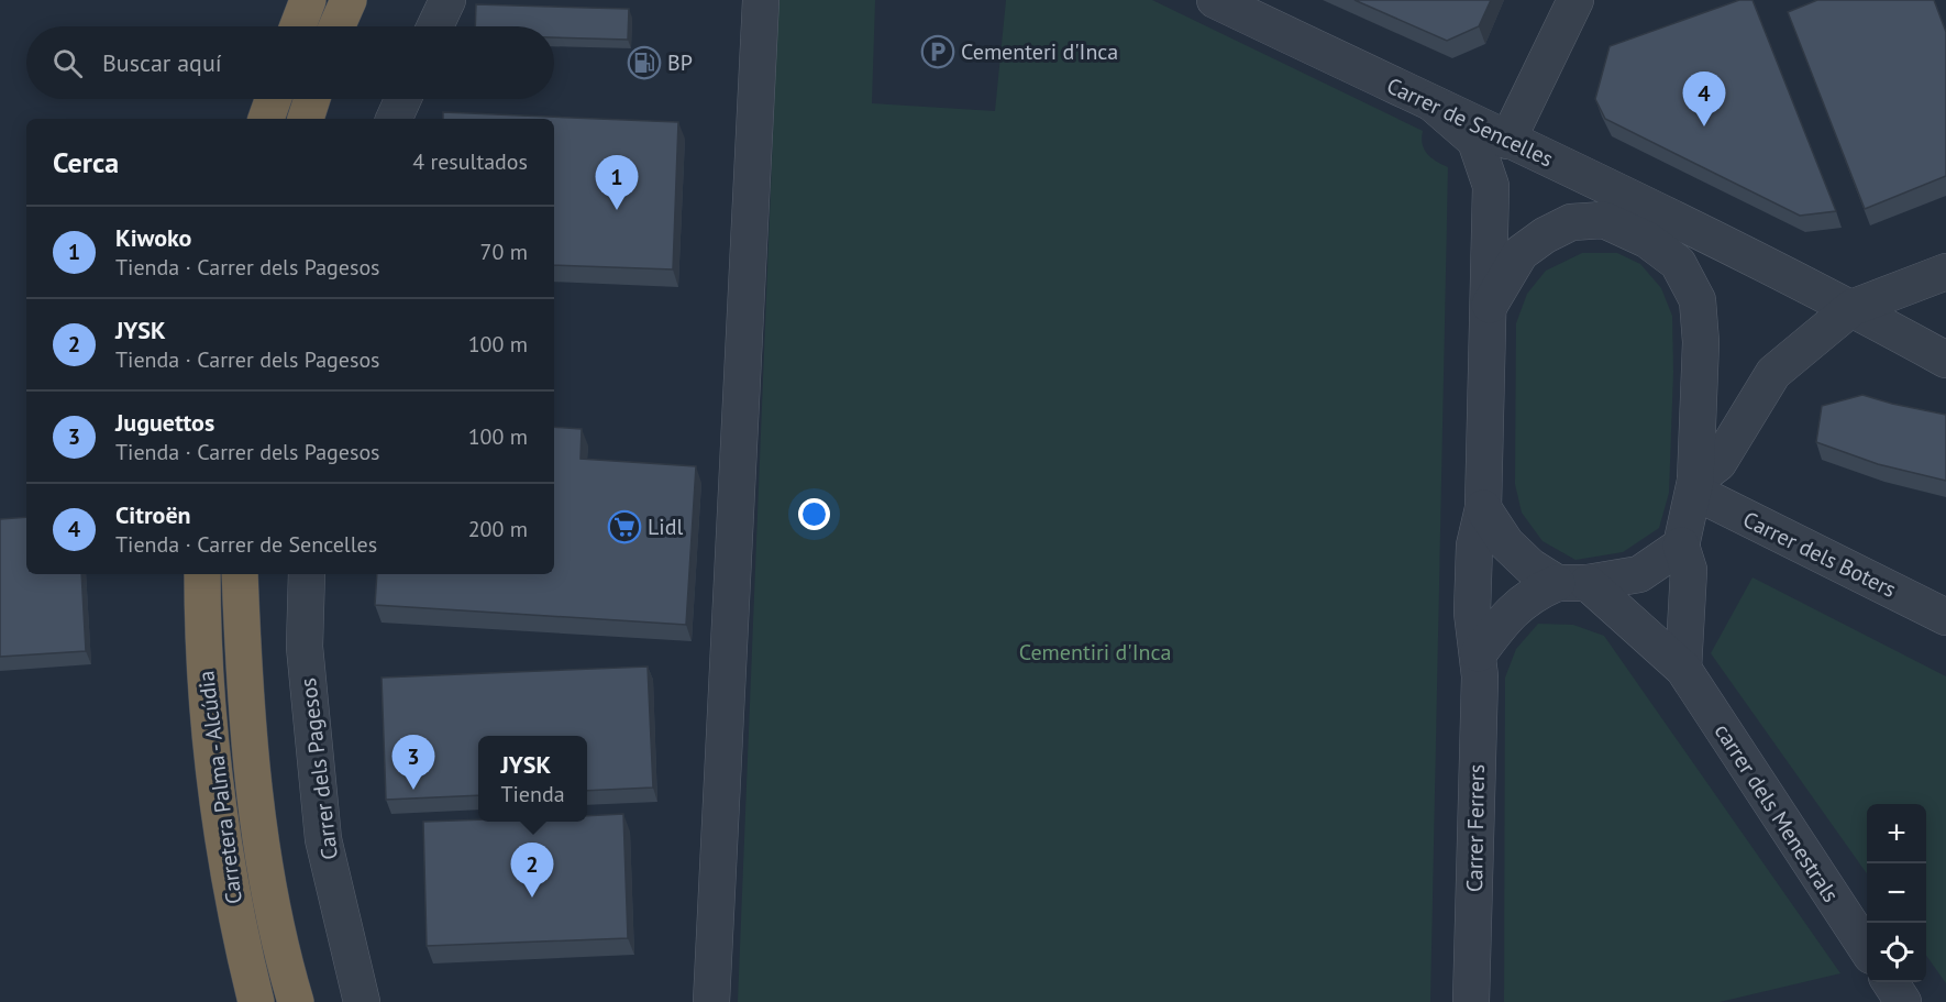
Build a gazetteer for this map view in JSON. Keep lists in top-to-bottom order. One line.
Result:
{"streets":{"highway":["Carretera Palma - Alcúdia"],"street":["Carrer de Sencelles","Carrer dels Boters","Carrer dels Pagesos","carrer dels Menestrals","Carrer Ferrers"]},"crossings":[["carrer dels Menestrals","Carrer Ferrers"]],"parks":["Cementiri d'Inca"],"places":{"parking":["Cementeri d'Inca"],"fuel station":["BP"],"supermarket":["Lidl"]},"page":{"search":"Buscar aquí","pins":["4","1","3","2"],"heading":["Cerca","4 resultados"],"list":[{"mark":"1","name":"Kiwoko","note":"Tienda · Carrer dels Pagesos","value":"70 m"},{"mark":"2","name":"JYSK","note":"Tienda · Carrer dels Pagesos","value":"100 m"},{"mark":"3","name":"Juguettos","note":"Tienda · Carrer dels Pagesos","value":"100 m"},{"mark":"4","name":"Citroën","note":"Tienda · Carrer de Sencelles","value":"200 m"}],"popup":["JYSK","Tienda"],"map_buttons":["+","−"]}}
